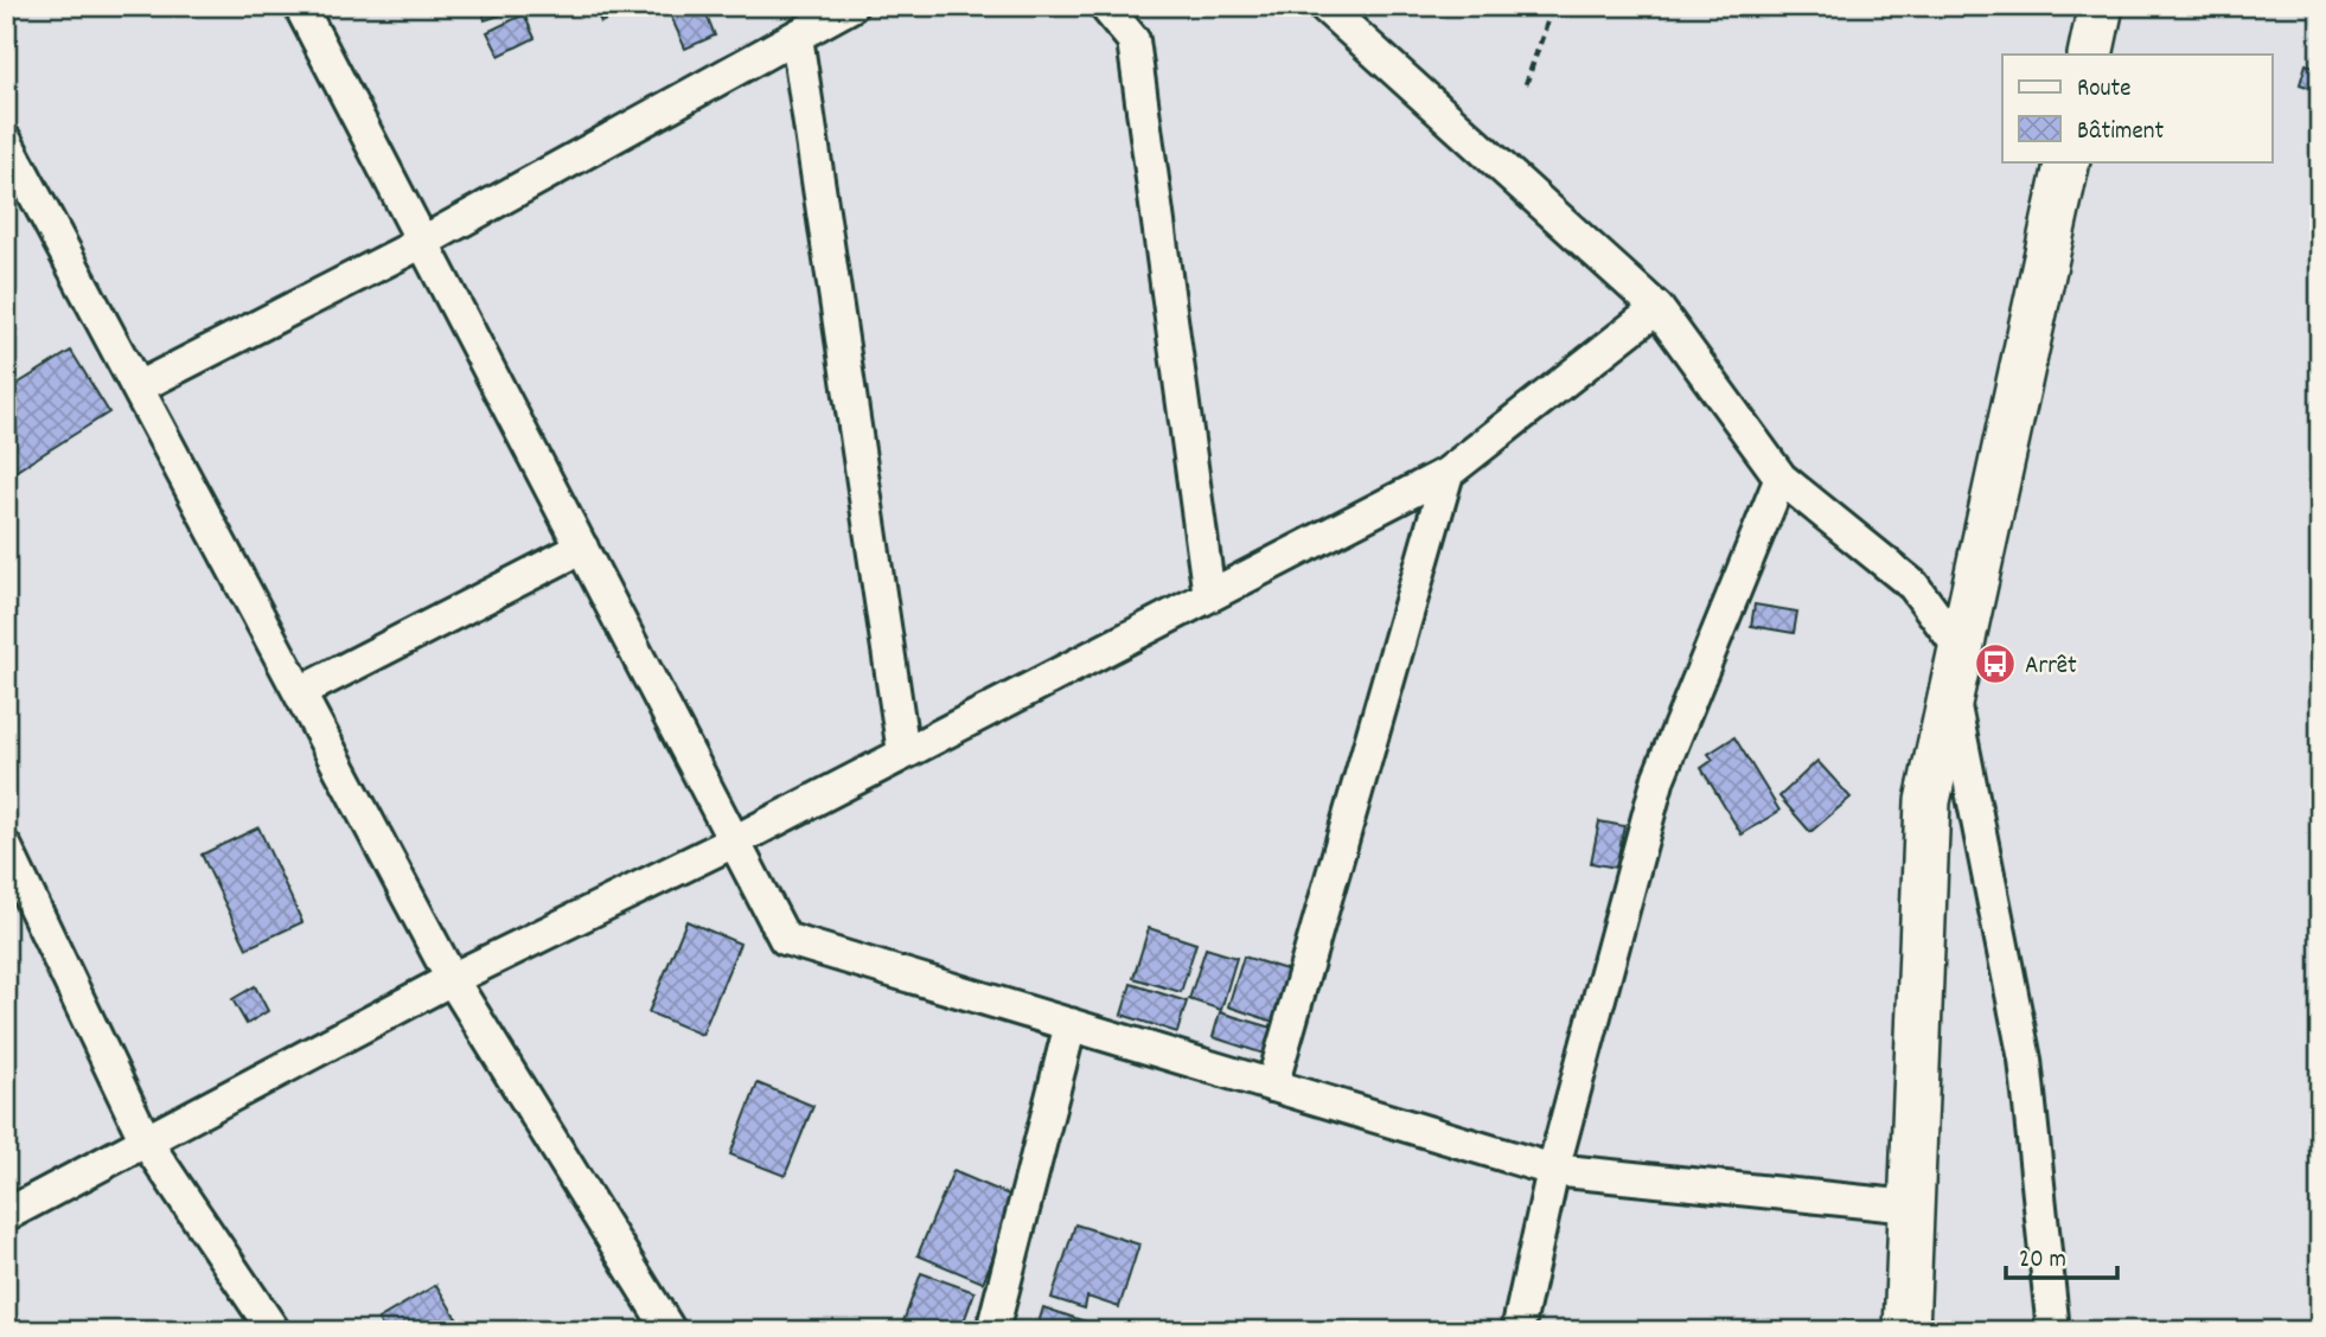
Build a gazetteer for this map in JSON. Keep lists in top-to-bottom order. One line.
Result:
{"places":{"bus stop":["Arrêt"]},"legend":["Route","Bâtiment"],"scale_bar":"20 m"}
